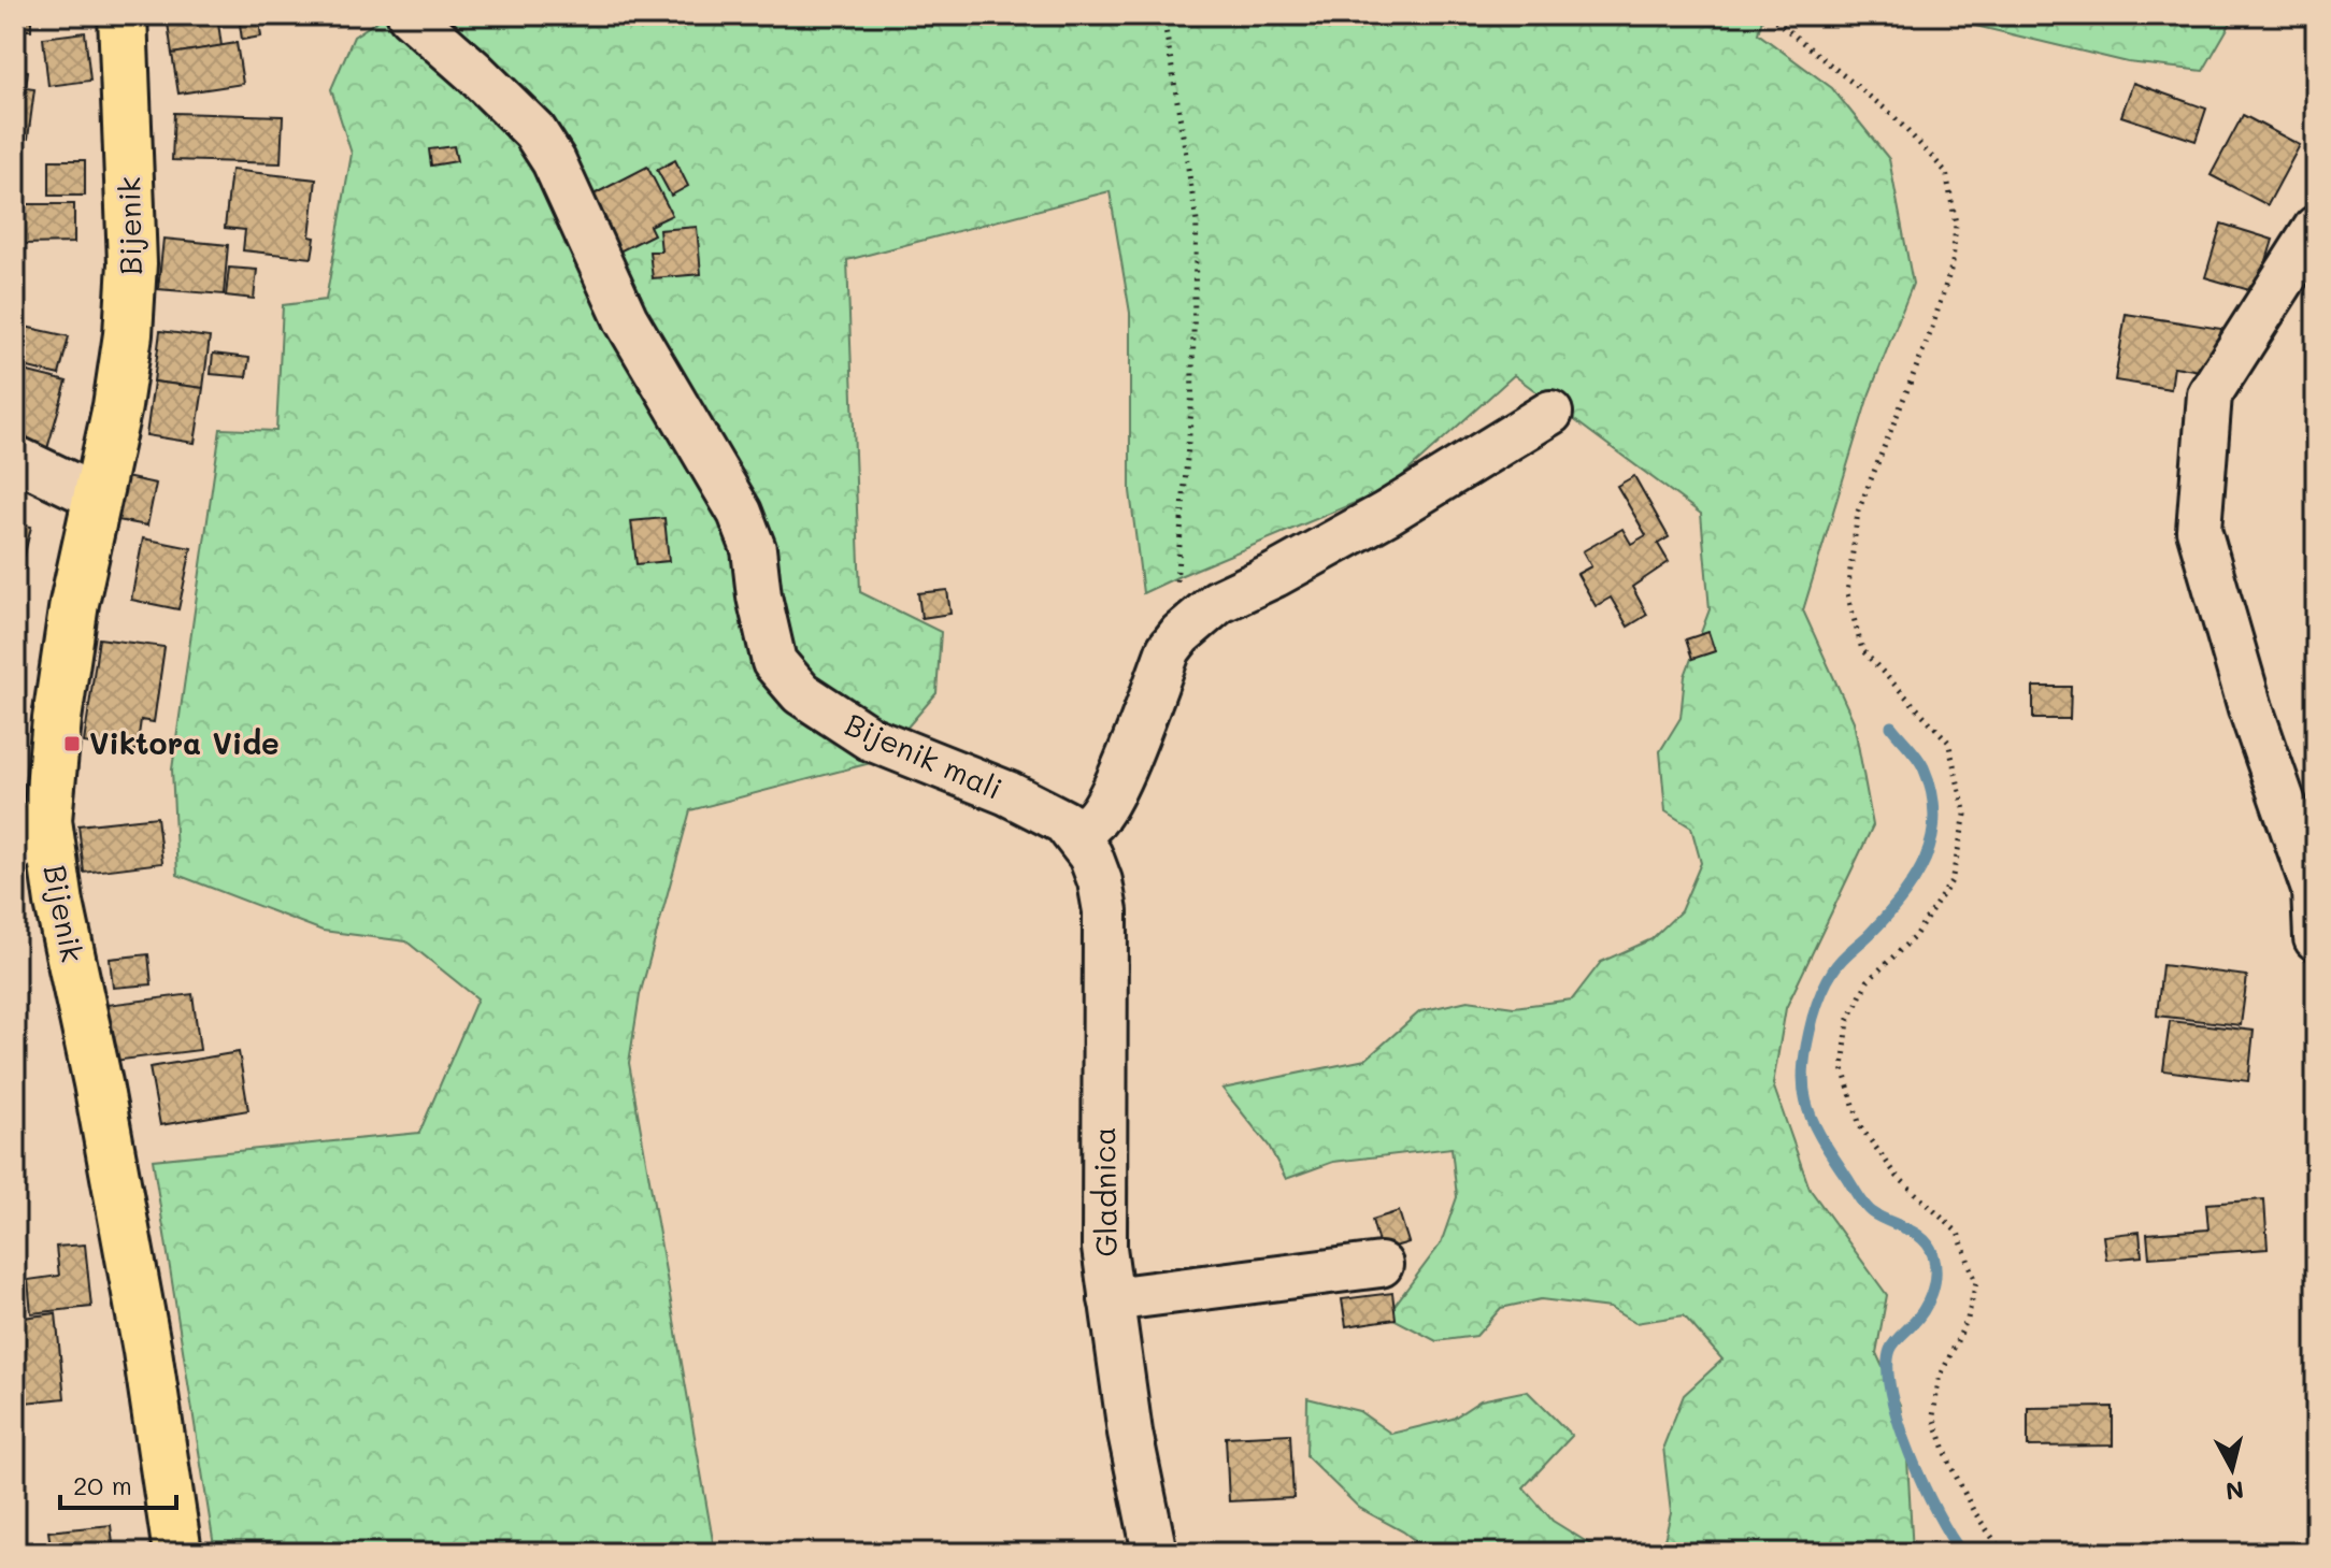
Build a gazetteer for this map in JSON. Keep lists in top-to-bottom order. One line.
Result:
{"streets":{"main road":["Bijenik"],"street":["Bijenik mali","Gladnica"]},"crossings":[["Bijenik mali","Gladnica"]],"places":{"transit":["Viktora Vide"]},"scale_bar":"20 m","north":"bottom"}
